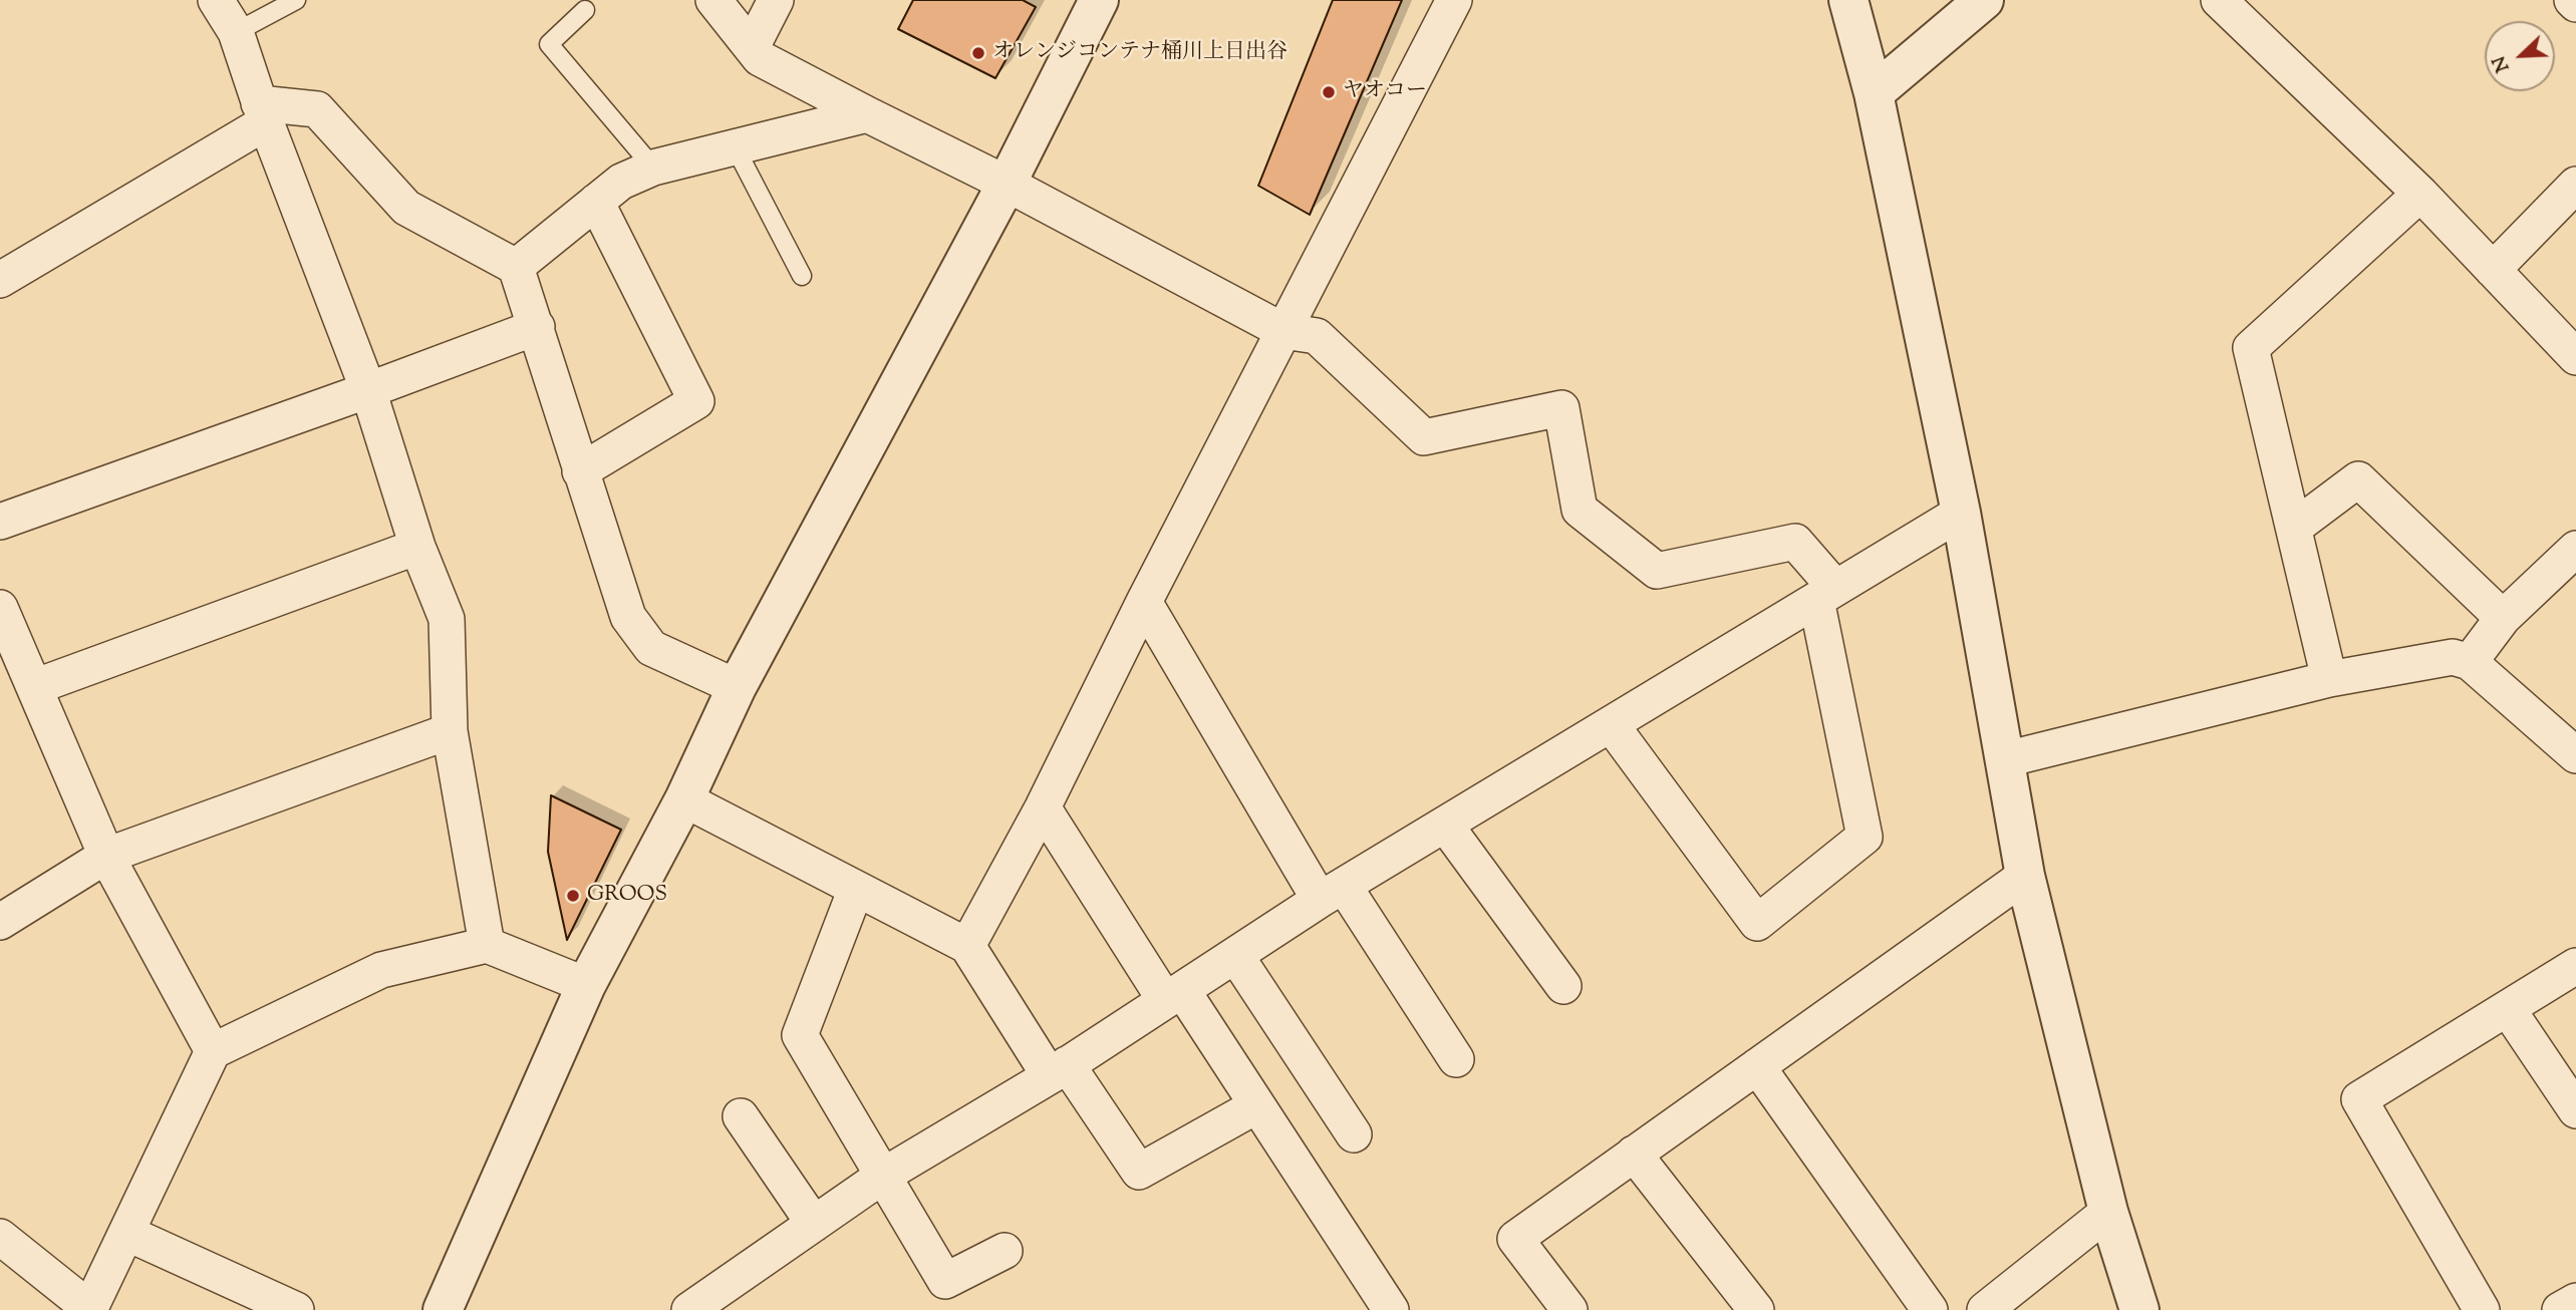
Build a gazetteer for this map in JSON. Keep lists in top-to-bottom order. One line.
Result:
{"places":["オレンジコンテナ桶川上日出谷","ヤオコー","GROOS"],"north":"bottom left"}
